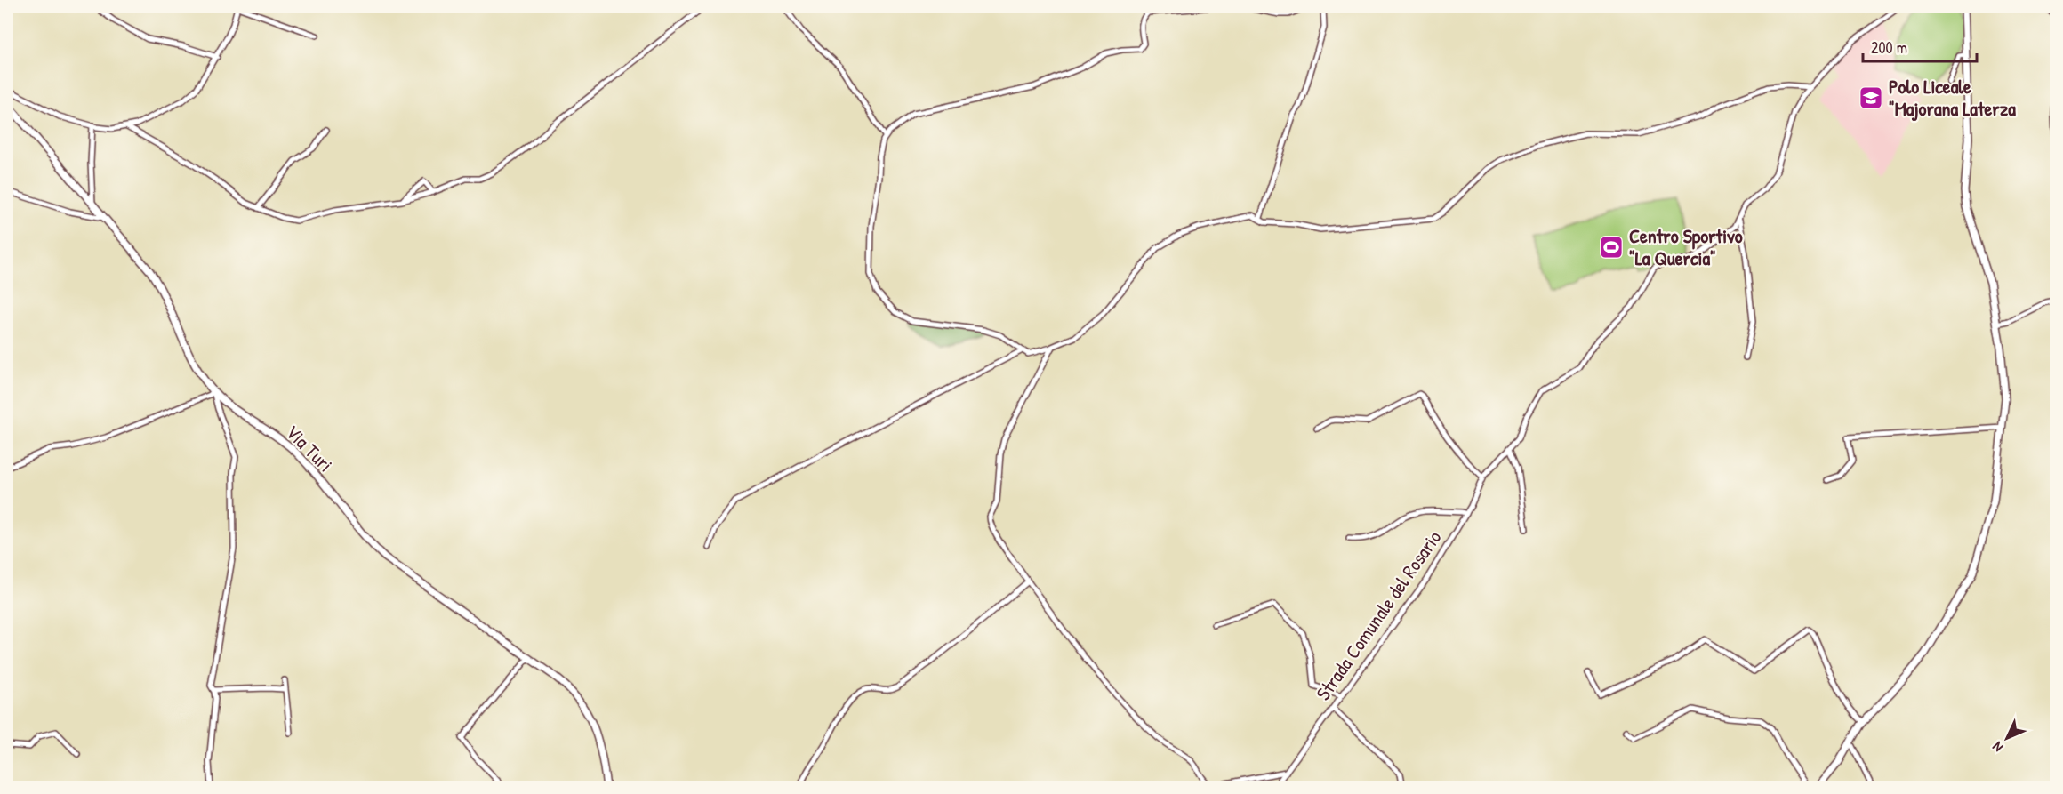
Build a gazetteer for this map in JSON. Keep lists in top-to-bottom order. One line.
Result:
{"streets":{"main road":["Via Turi"],"street":["Strada Comunale del Rosario"]},"places":{"school or university":["Polo Liceale \"Majorana Laterza"],"sports":["Centro Sportivo \"La Quercia\""]},"scale_bar":"200 m","north":"bottom left"}
